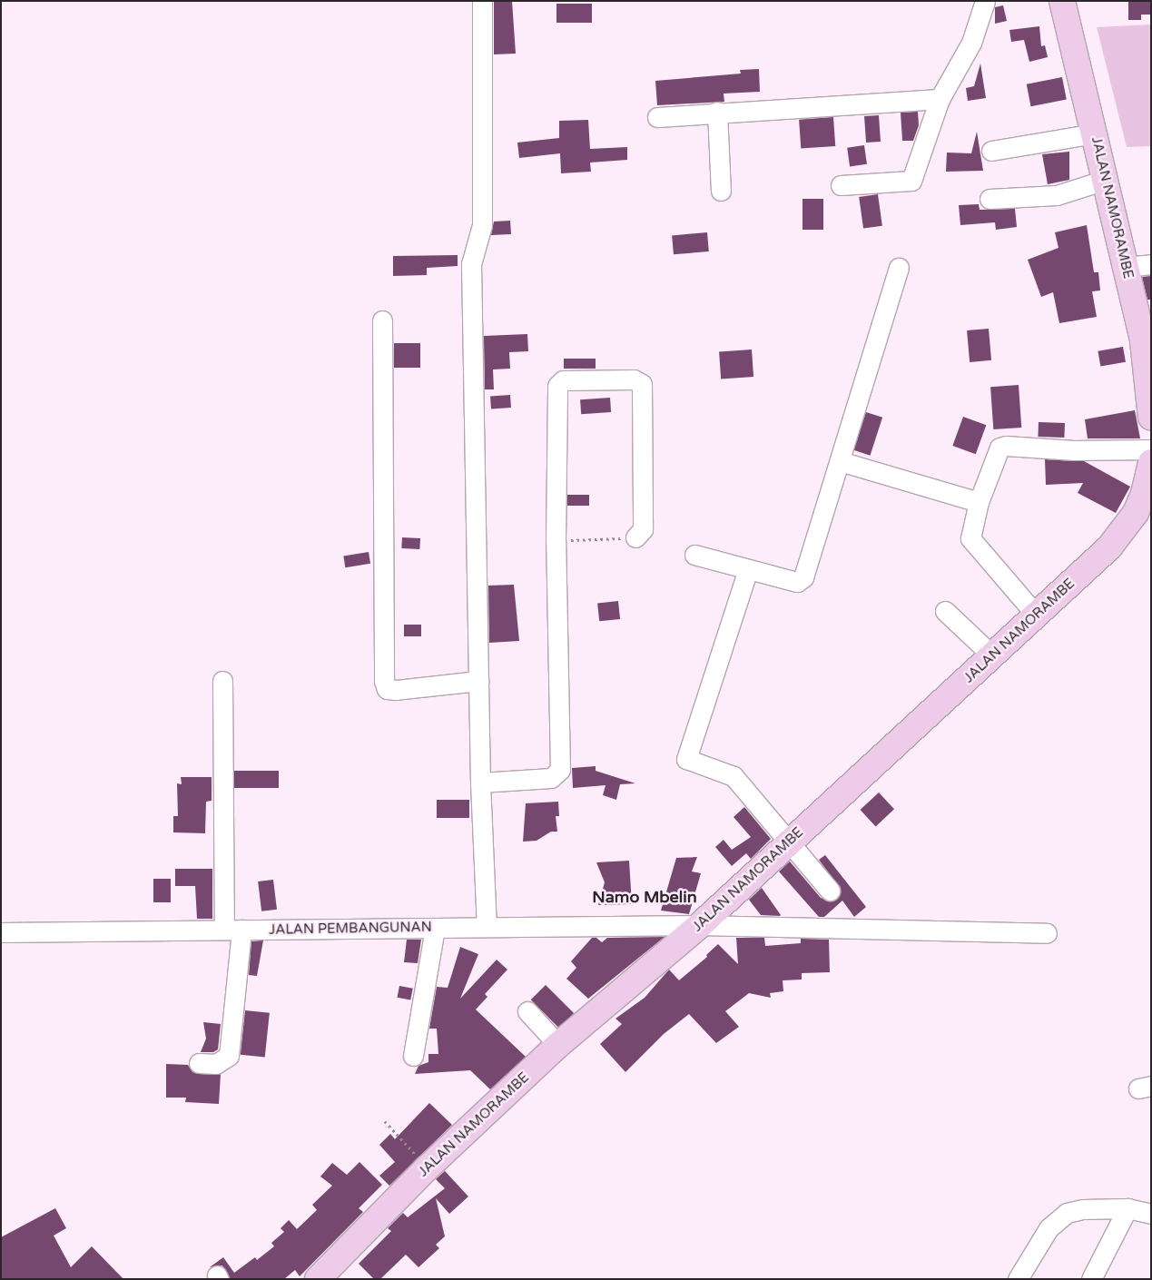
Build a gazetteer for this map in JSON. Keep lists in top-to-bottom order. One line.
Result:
{"streets":{"main road":["JALAN NAMORAMBE"],"street":["JALAN PEMBANGUNAN"]},"crossings":[["JALAN NAMORAMBE","JALAN PEMBANGUNAN"]],"districts":["Namo Mbelin"]}
